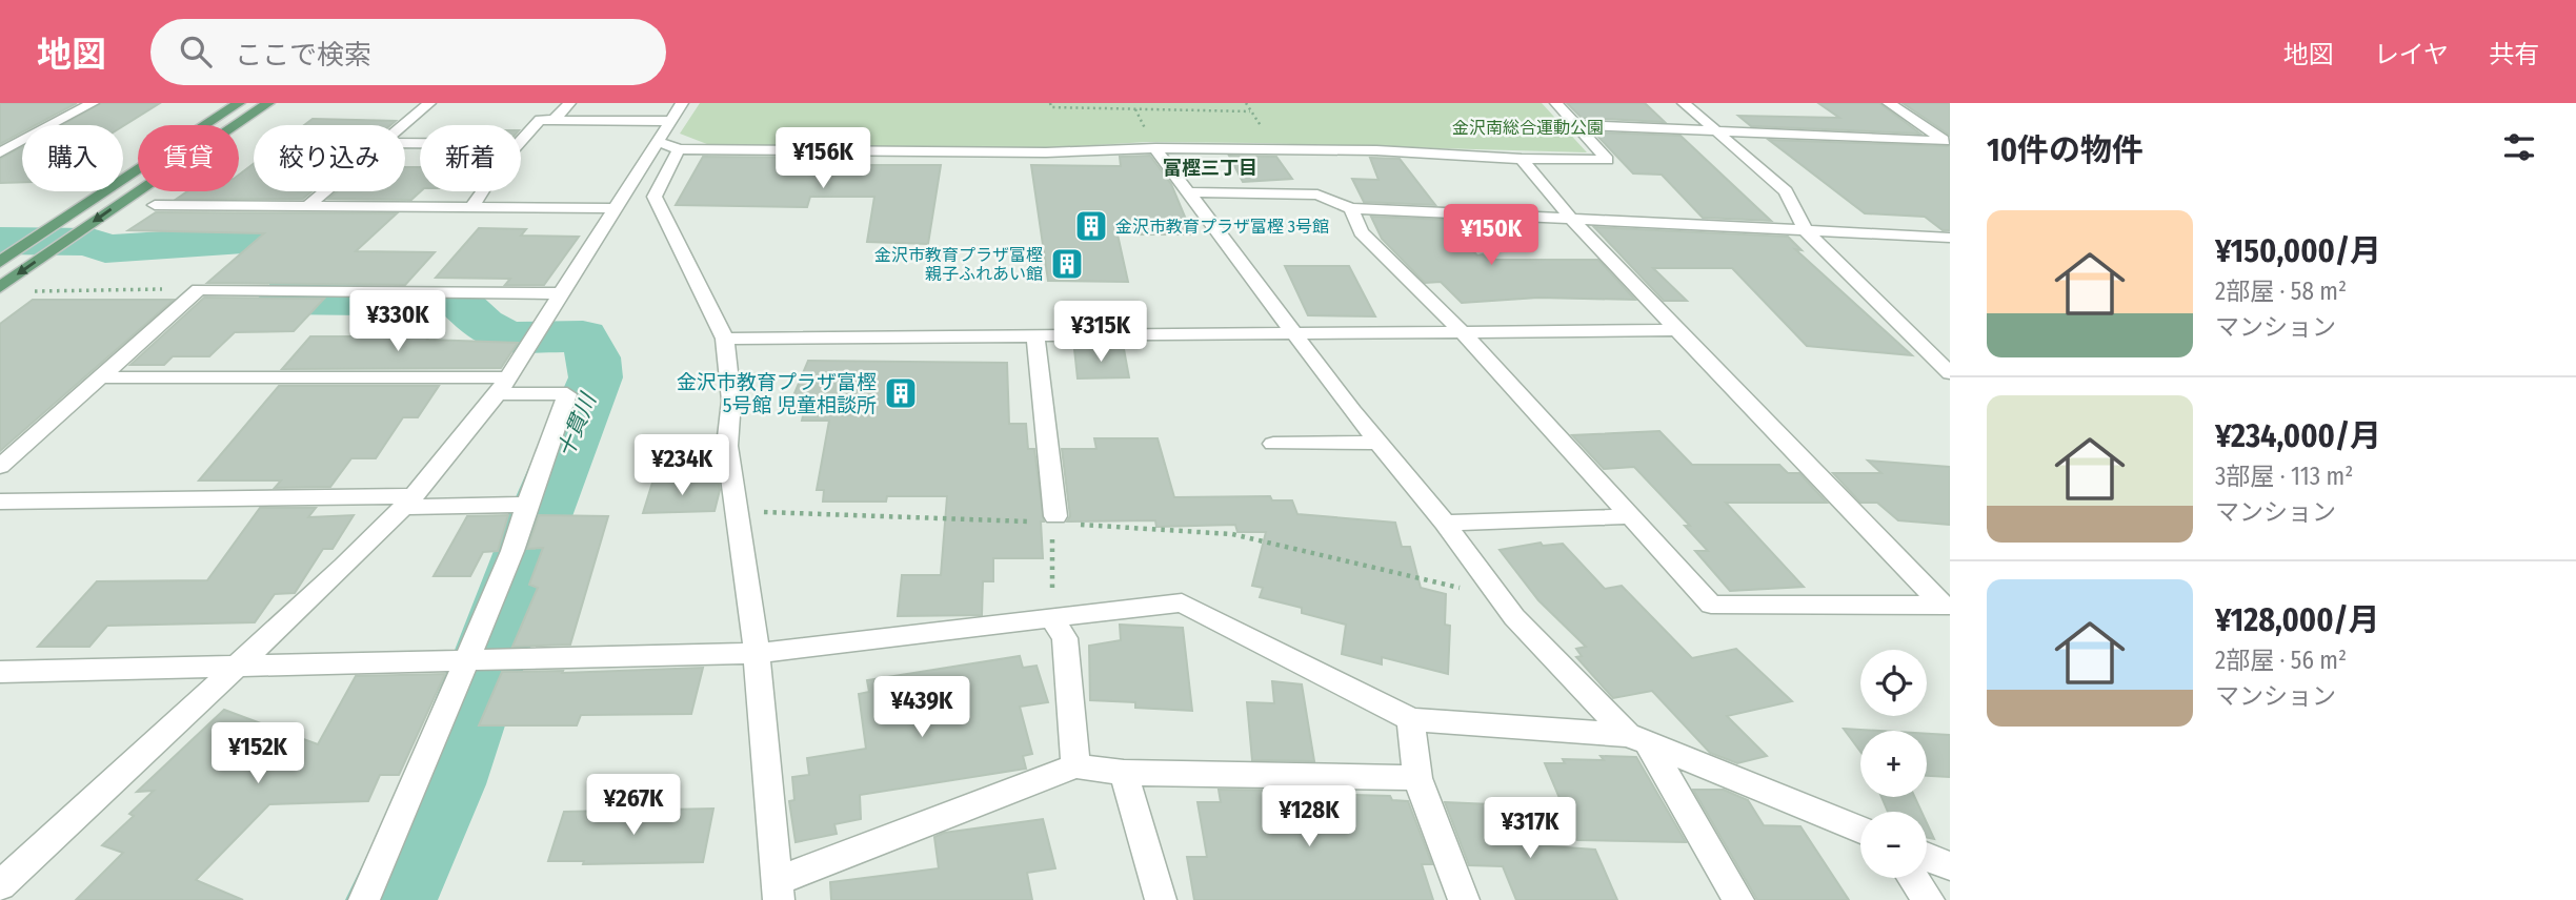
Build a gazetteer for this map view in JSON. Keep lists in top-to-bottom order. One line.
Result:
{"districts":["富樫三丁目"],"water":["十貫川"],"parks":["金沢南総合運動公園"],"places":{"building":["金沢市教育プラザ富樫 3号館","金沢市教育プラザ富樫 親子ふれあい館","金沢市教育プラザ富樫 5号館 児童相談所"]},"page":{"header":"地図","search":"ここで検索","nav":["地図","レイヤ","共有"],"heading":"10件の物件","chip":["購入","賃貸","絞り込み","新着"],"price":["¥156K","¥150K","¥330K","¥315K","¥234K","¥439K","¥152K","¥267K","¥128K","¥317K"],"list":[{"name":"¥150,000/月","note":"2部屋 · 58 m² · マンション"},{"name":"¥234,000/月","note":"3部屋 · 113 m² · マンション"},{"name":"¥128,000/月","note":"2部屋 · 56 m² · マンション"}],"map_buttons":["+","−"]}}
